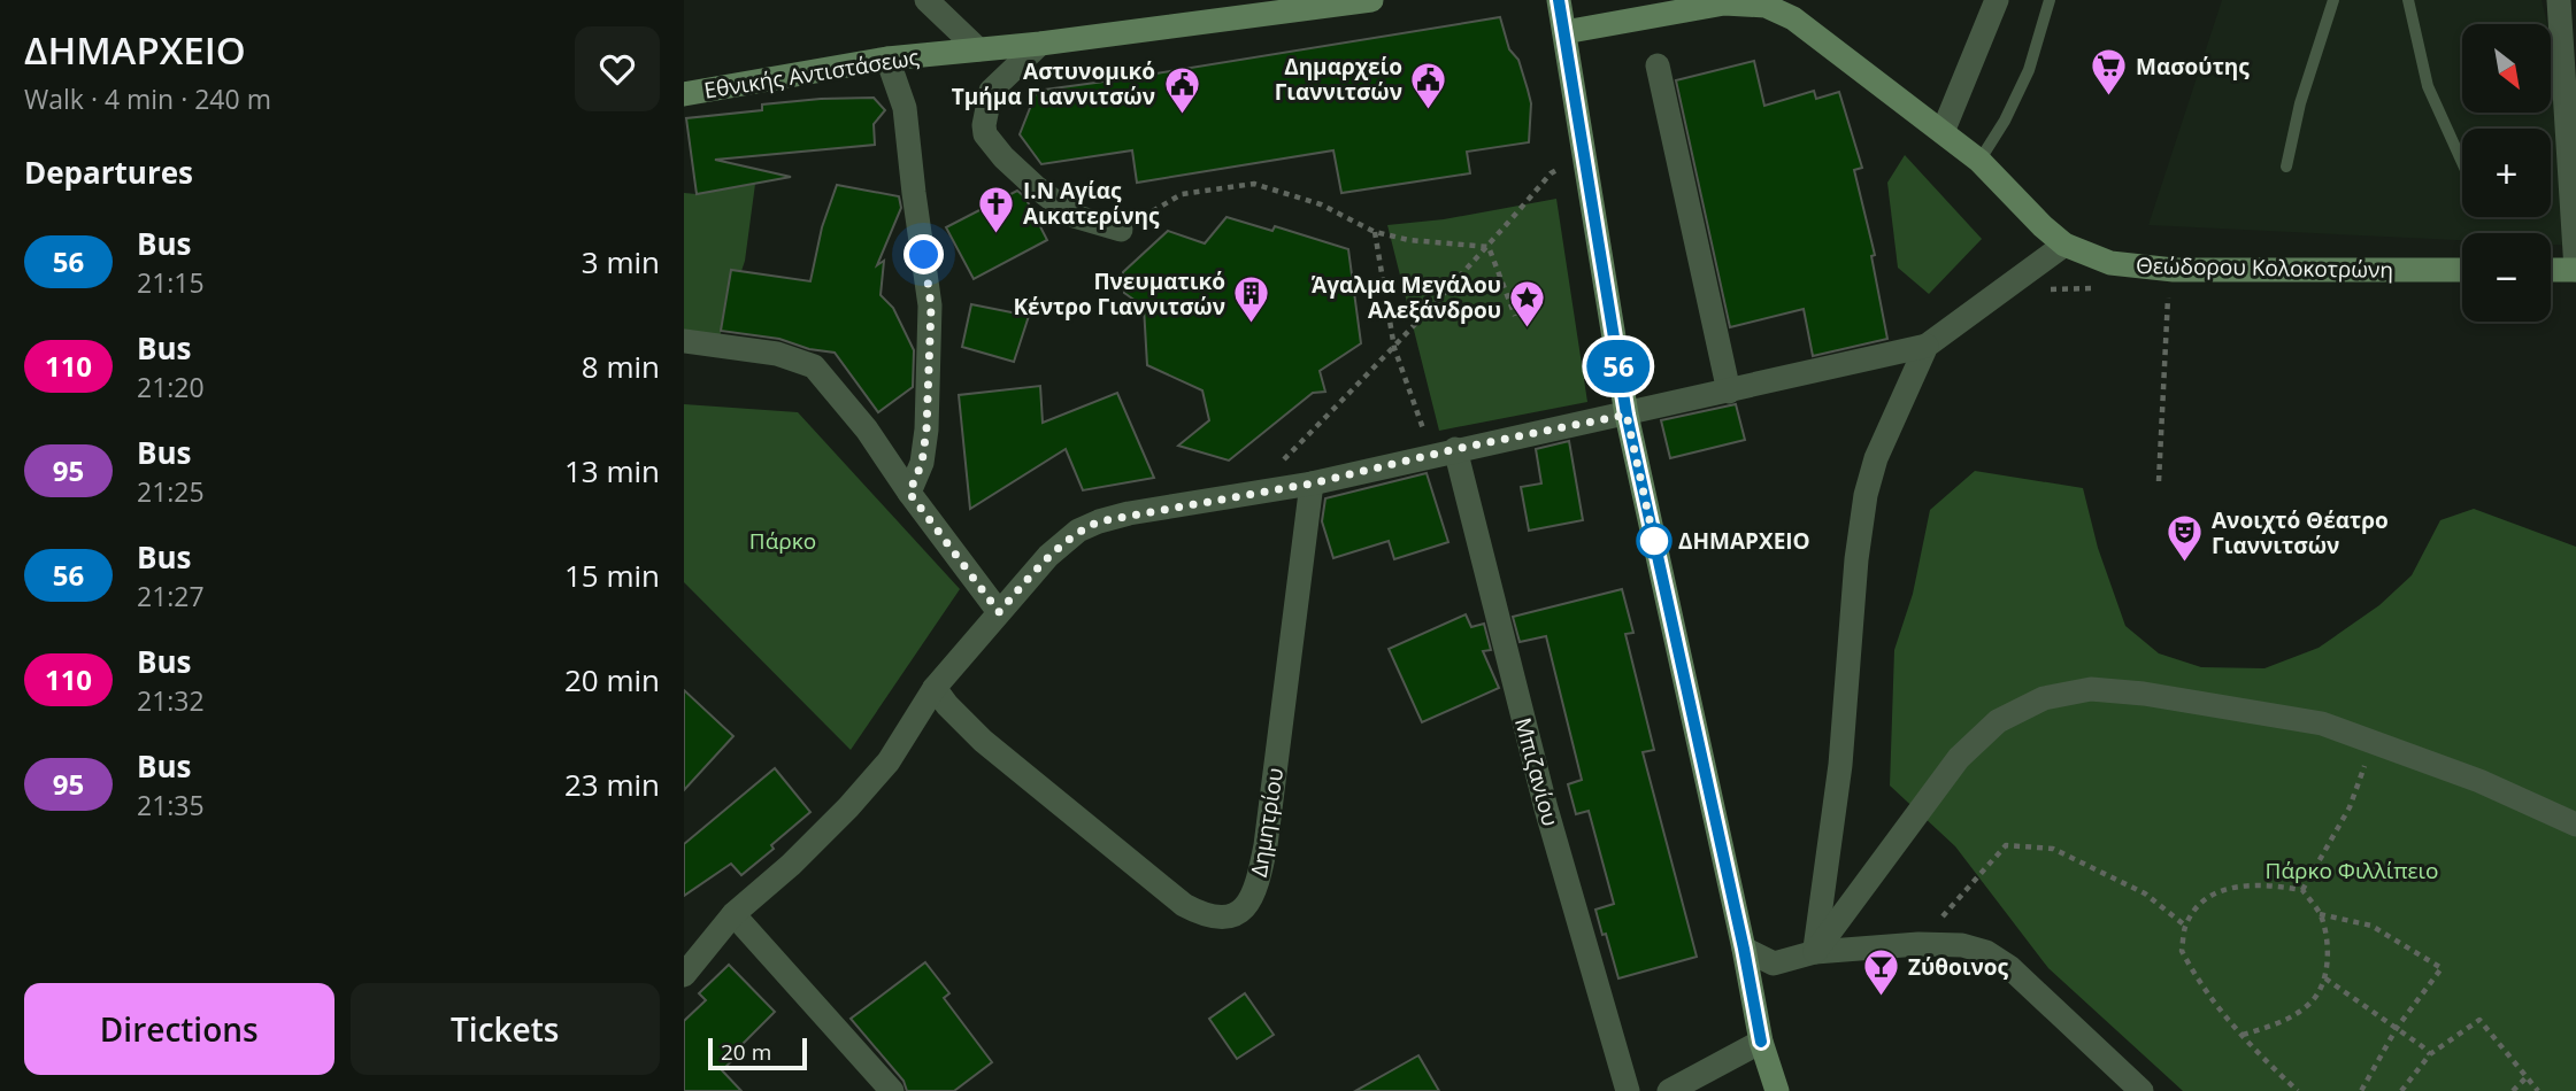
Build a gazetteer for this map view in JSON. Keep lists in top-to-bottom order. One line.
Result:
{"streets":{"main road":["Εθνικής Αντιστάσεως","Θεώδορου Κολοκοτρώνη"],"street":["Μπιζανίου","Δημητρίου"]},"parks":["Πάρκο","Πάρκο Φιλλίπειο"],"places":{"supermarket":["Μασούτης"],"public building":["Δημαρχείο Γιαννιτσών","Αστυνομικό Τμήμα Γιαννιτσών"],"church":["Ι.Ν Αγίας Αικατερίνης"],"building":["Πνευματικό Κέντρο Γιαννιτσών"],"place":["Άγαλμα Μεγάλου Αλεξάνδρου"],"other":["ΔΗΜΑΡΧΕΙΟ"],"theatre":["Ανοιχτό Θέατρο Γιαννιτσών"],"bar":["Ζύθοινος"]},"lines":["bus line 56"],"scale_bar":"20 m","north":"bottom right","page":{"heading":[["ΔΗΜΑΡΧΕΙΟ","Walk · 4 min · 240 m"],"Departures"],"on_map":"56","map_buttons":["+","−"],"list":[{"mark":"56","name":"Bus","note":"21:15","value":"3 min"},{"mark":"110","name":"Bus","note":"21:20","value":"8 min"},{"mark":"95","name":"Bus","note":"21:25","value":"13 min"},{"mark":"56","name":"Bus","note":"21:27","value":"15 min"},{"mark":"110","name":"Bus","note":"21:32","value":"20 min"},{"mark":"95","name":"Bus","note":"21:35","value":"23 min"}],"buttons":["Directions","Tickets"],"scale":"20 m"}}
